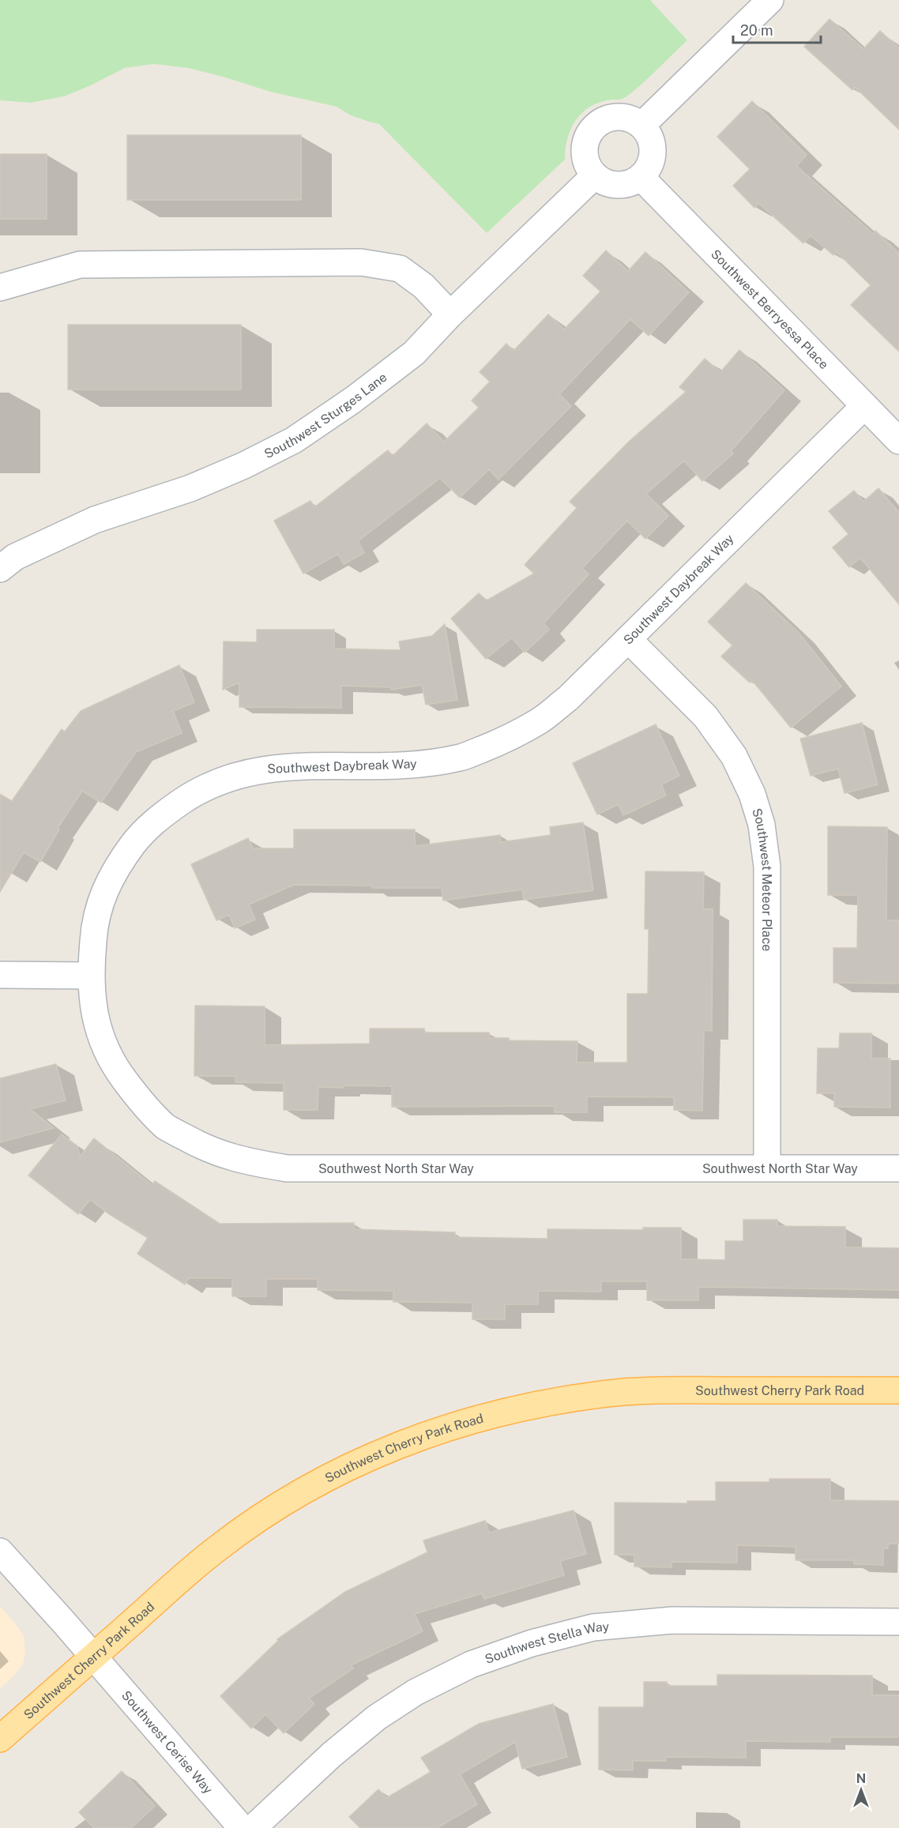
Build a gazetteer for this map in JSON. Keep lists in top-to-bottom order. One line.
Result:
{"streets":{"main road":["Southwest Cherry Park Road"],"street":["Southwest Berryessa Place","Southwest Sturges Lane","Southwest Daybreak Way","Southwest Meteor Place","Southwest North Star Way","Southwest Stella Way","Southwest Cerise Way"]},"crossings":[["Southwest Berryessa Place","Southwest Sturges Lane"],["Southwest Berryessa Place","Southwest Daybreak Way"],["Southwest Daybreak Way","Southwest Meteor Place"],["Southwest Daybreak Way","Southwest North Star Way"],["Southwest Meteor Place","Southwest North Star Way"],["Southwest Cherry Park Road","Southwest Cerise Way"]],"scale_bar":"20 m","north":"top"}
